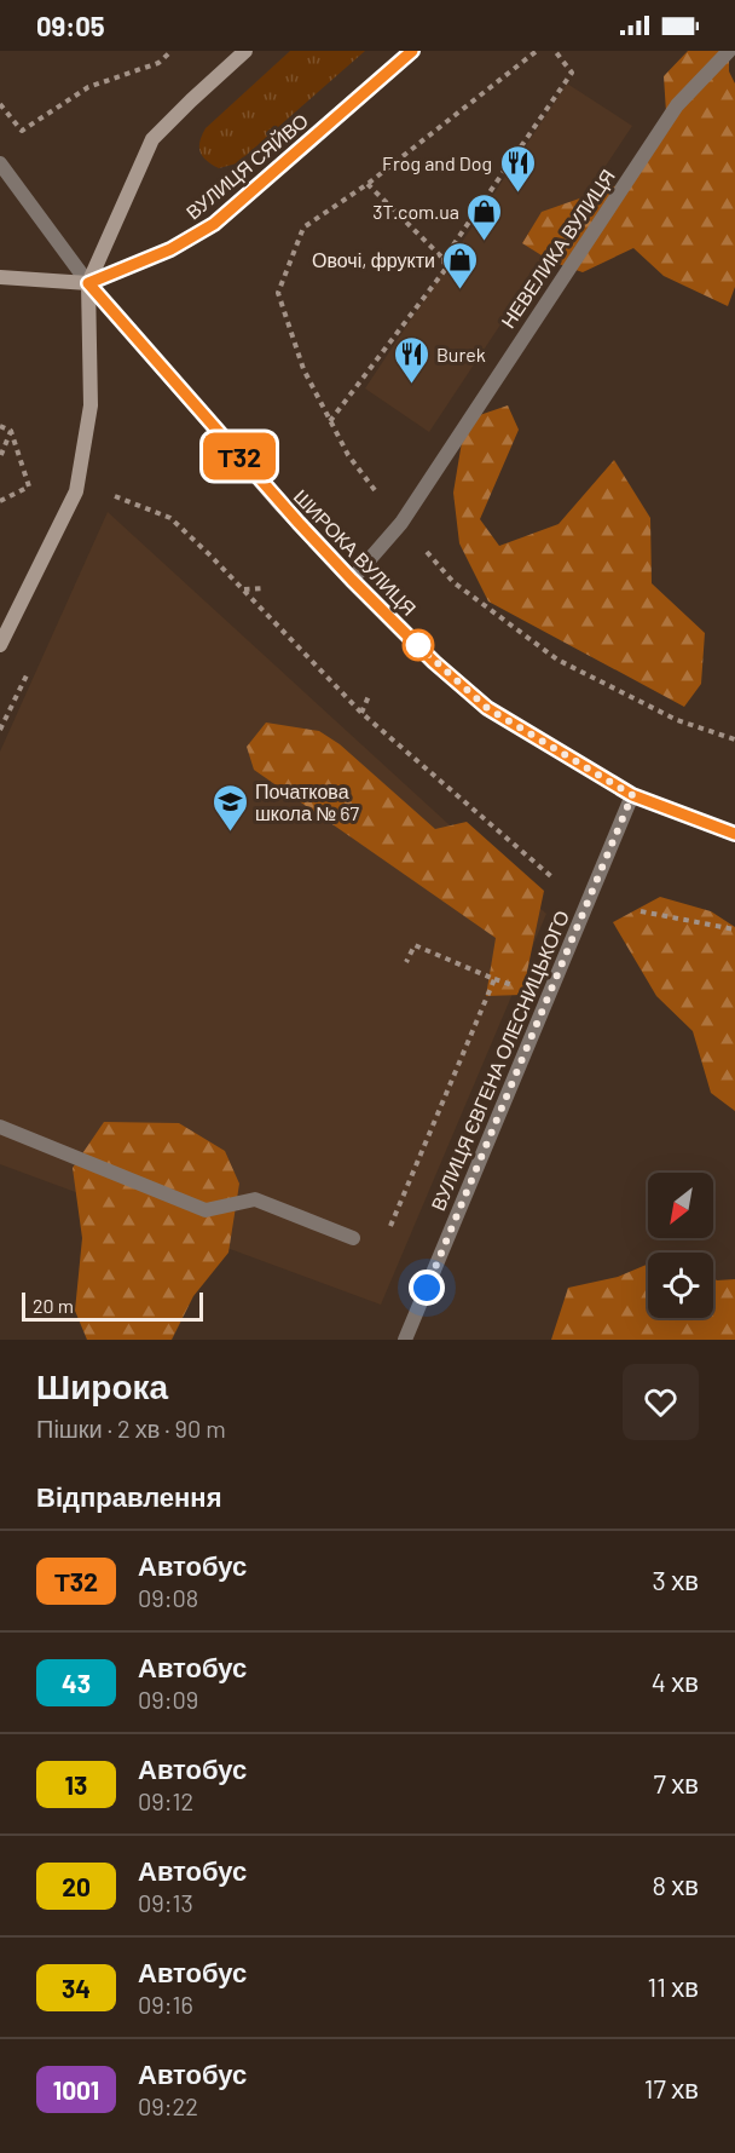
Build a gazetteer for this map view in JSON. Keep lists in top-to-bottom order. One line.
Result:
{"streets":{"street":["ВУЛИЦЯ СЯЙВО","НЕВЕЛИКА ВУЛИЦЯ","ШИРОКА ВУЛИЦЯ","ВУЛИЦЯ ЄВГЕНА ОЛЕСНИЦЬКОГО"]},"crossings":[["ВУЛИЦЯ СЯЙВО","ШИРОКА ВУЛИЦЯ"],["НЕВЕЛИКА ВУЛИЦЯ","ШИРОКА ВУЛИЦЯ"],["ШИРОКА ВУЛИЦЯ","ВУЛИЦЯ ЄВГЕНА ОЛЕСНИЦЬКОГО"]],"places":{"restaurant":["Frog and Dog","Burek"],"shop":["3T.com.ua","Овочі, фрукти"],"school or university":["Початкова школа № 67"]},"lines":["bus line Т32"],"scale_bar":"20 m","north":"bottom left","page":{"status":"09:05","on_map":"Т32","scale":"20 m","heading":[["Широка","Пішки · 2 хв · 90 m"],"Відправлення"],"list":[{"mark":"Т32","name":"Автобус","note":"09:08","value":"3 хв"},{"mark":"43","name":"Автобус","note":"09:09","value":"4 хв"},{"mark":"13","name":"Автобус","note":"09:12","value":"7 хв"},{"mark":"20","name":"Автобус","note":"09:13","value":"8 хв"},{"mark":"34","name":"Автобус","note":"09:16","value":"11 хв"},{"mark":"1001","name":"Автобус","note":"09:22","value":"17 хв"}]}}
